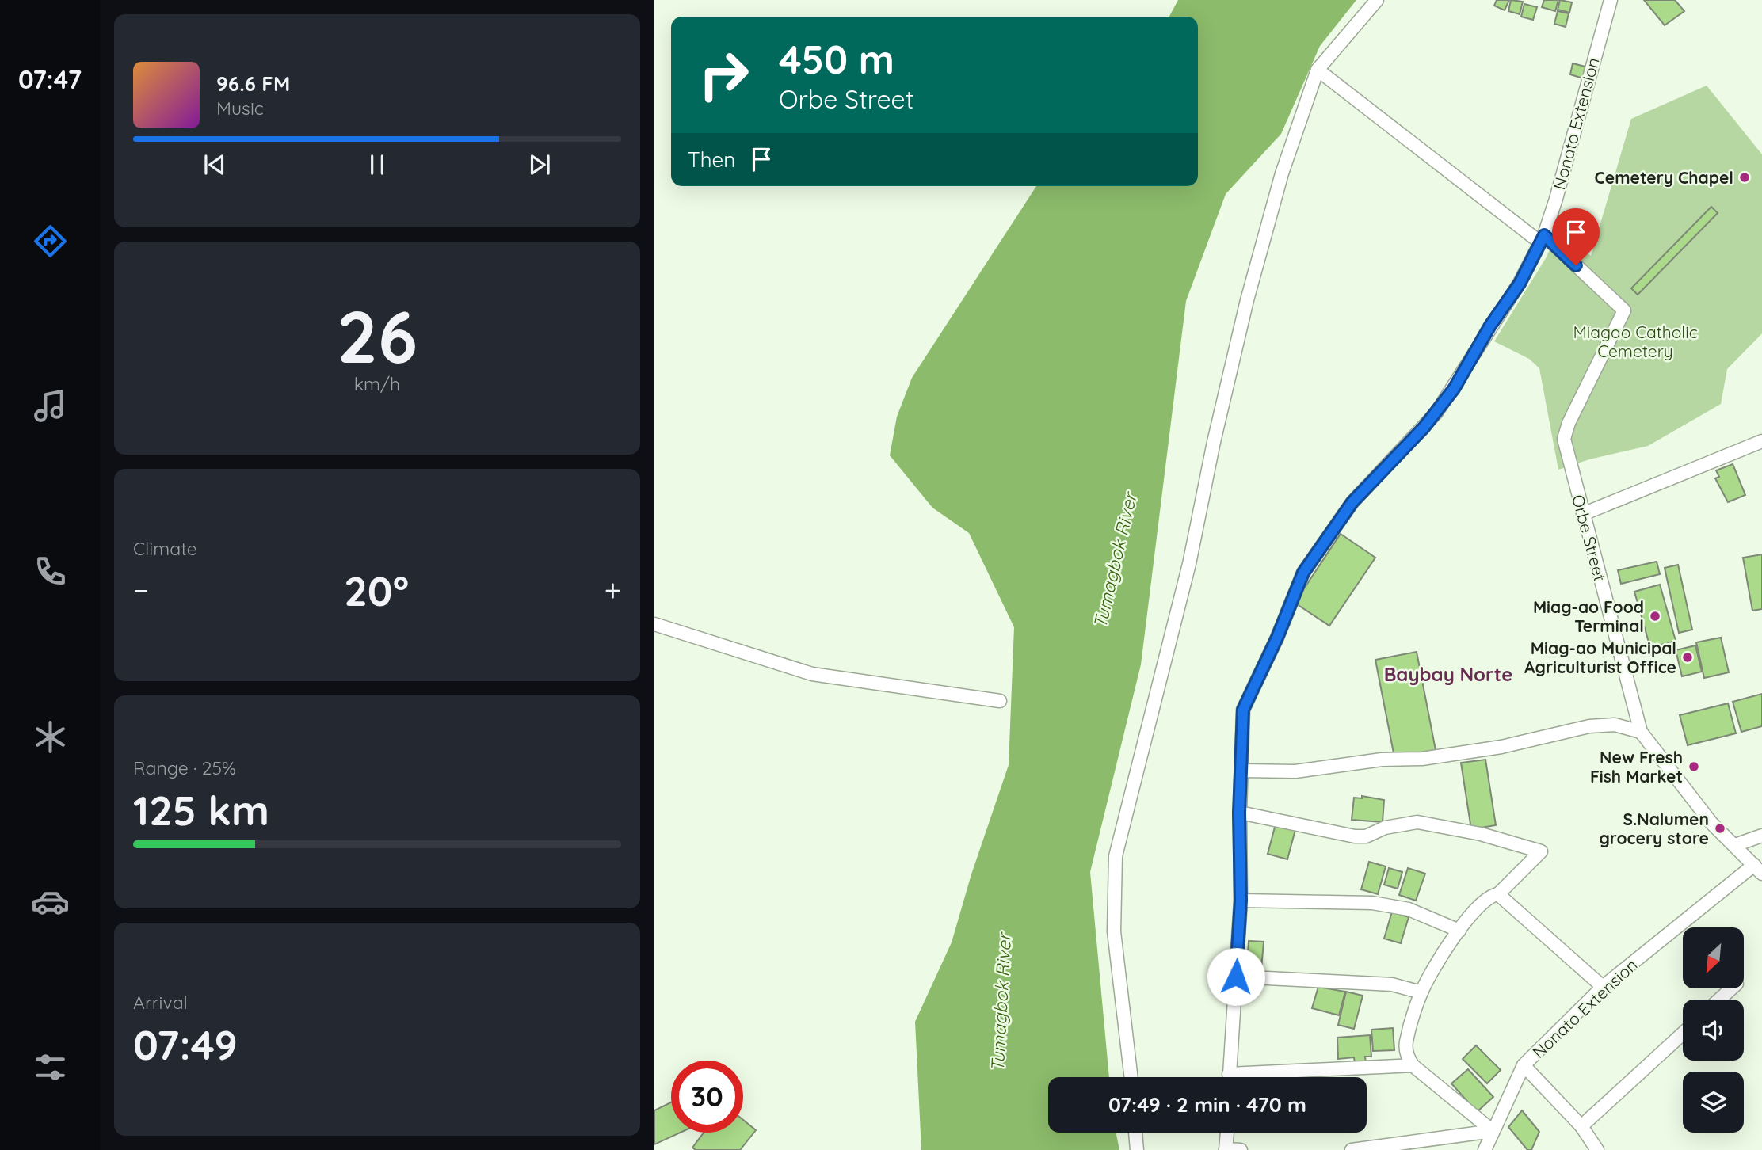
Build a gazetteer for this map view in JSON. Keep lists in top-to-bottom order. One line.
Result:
{"streets":{"street":["Nonato Extension","Orbe Street"]},"crossings":[["Nonato Extension","Orbe Street"]],"districts":["Baybay Norte"],"water":["Tumagbok River"],"parks":["Miagao Catholic Cemetery"],"places":["Cemetery Chapel","Miag-ao Food Terminal","Miag-ao Municipal Agriculturist Office","New Fresh Fish Market","S.Nalumen grocery store"],"north":"bottom left","page":{"tabs":"07:47","turn":["450 m","Orbe Street"],"song":["96.6 FM","Music"],"then":"Then","tile":[["26","km/h"],"Climate",["Range · 25%","125 km"],["Arrival","07:49"]],"heat":["−","20°","+"],"limit":"30","trip":"07:49 · 2 min · 470 m"}}
